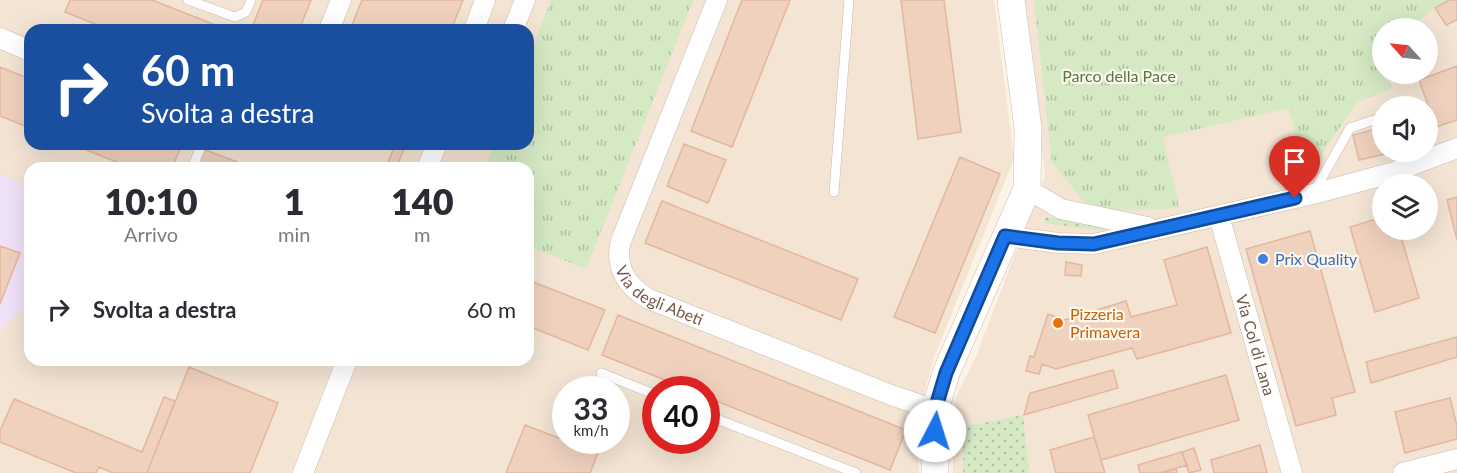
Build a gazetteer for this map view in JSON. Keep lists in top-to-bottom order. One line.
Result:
{"streets":{"street":["Via degli Abeti","Via Col di Lana"]},"parks":["Parco della Pace"],"places":["Prix Quality","Pizzeria Primavera"],"north":"top left","page":{"turn":["60 m","Svolta a destra"],"eta":["10:10","Arrivo","1","min","140","m"],"list":[{"name":"Svolta a destra","value":"60 m"}],"speed":"33 km/h","limit":"40"}}
